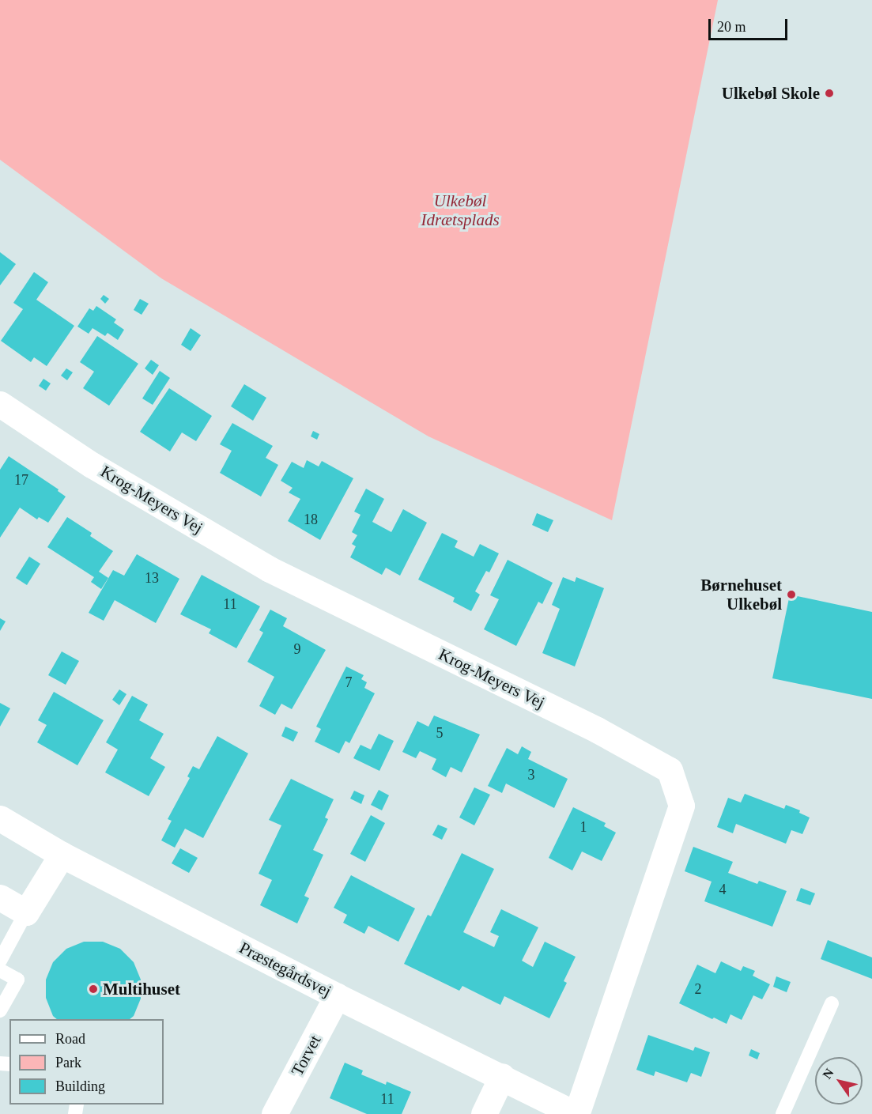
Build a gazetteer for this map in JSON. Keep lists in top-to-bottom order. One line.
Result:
{"streets":{"street":["Krog-Meyers Vej","Præstegårdsvej","Torvet"]},"crossings":[["Krog-Meyers Vej","Præstegårdsvej"],["Præstegårdsvej","Torvet"]],"parks":["Ulkebøl Idrætsplads"],"places":["Ulkebøl Skole","Børnehuset Ulkebøl","Multihuset"],"house_numbers":["17","18","13","11","9","7","5","3","1","4","2","11"],"legend":["Road","Park","Building"],"scale_bar":"20 m","north":"top left"}
